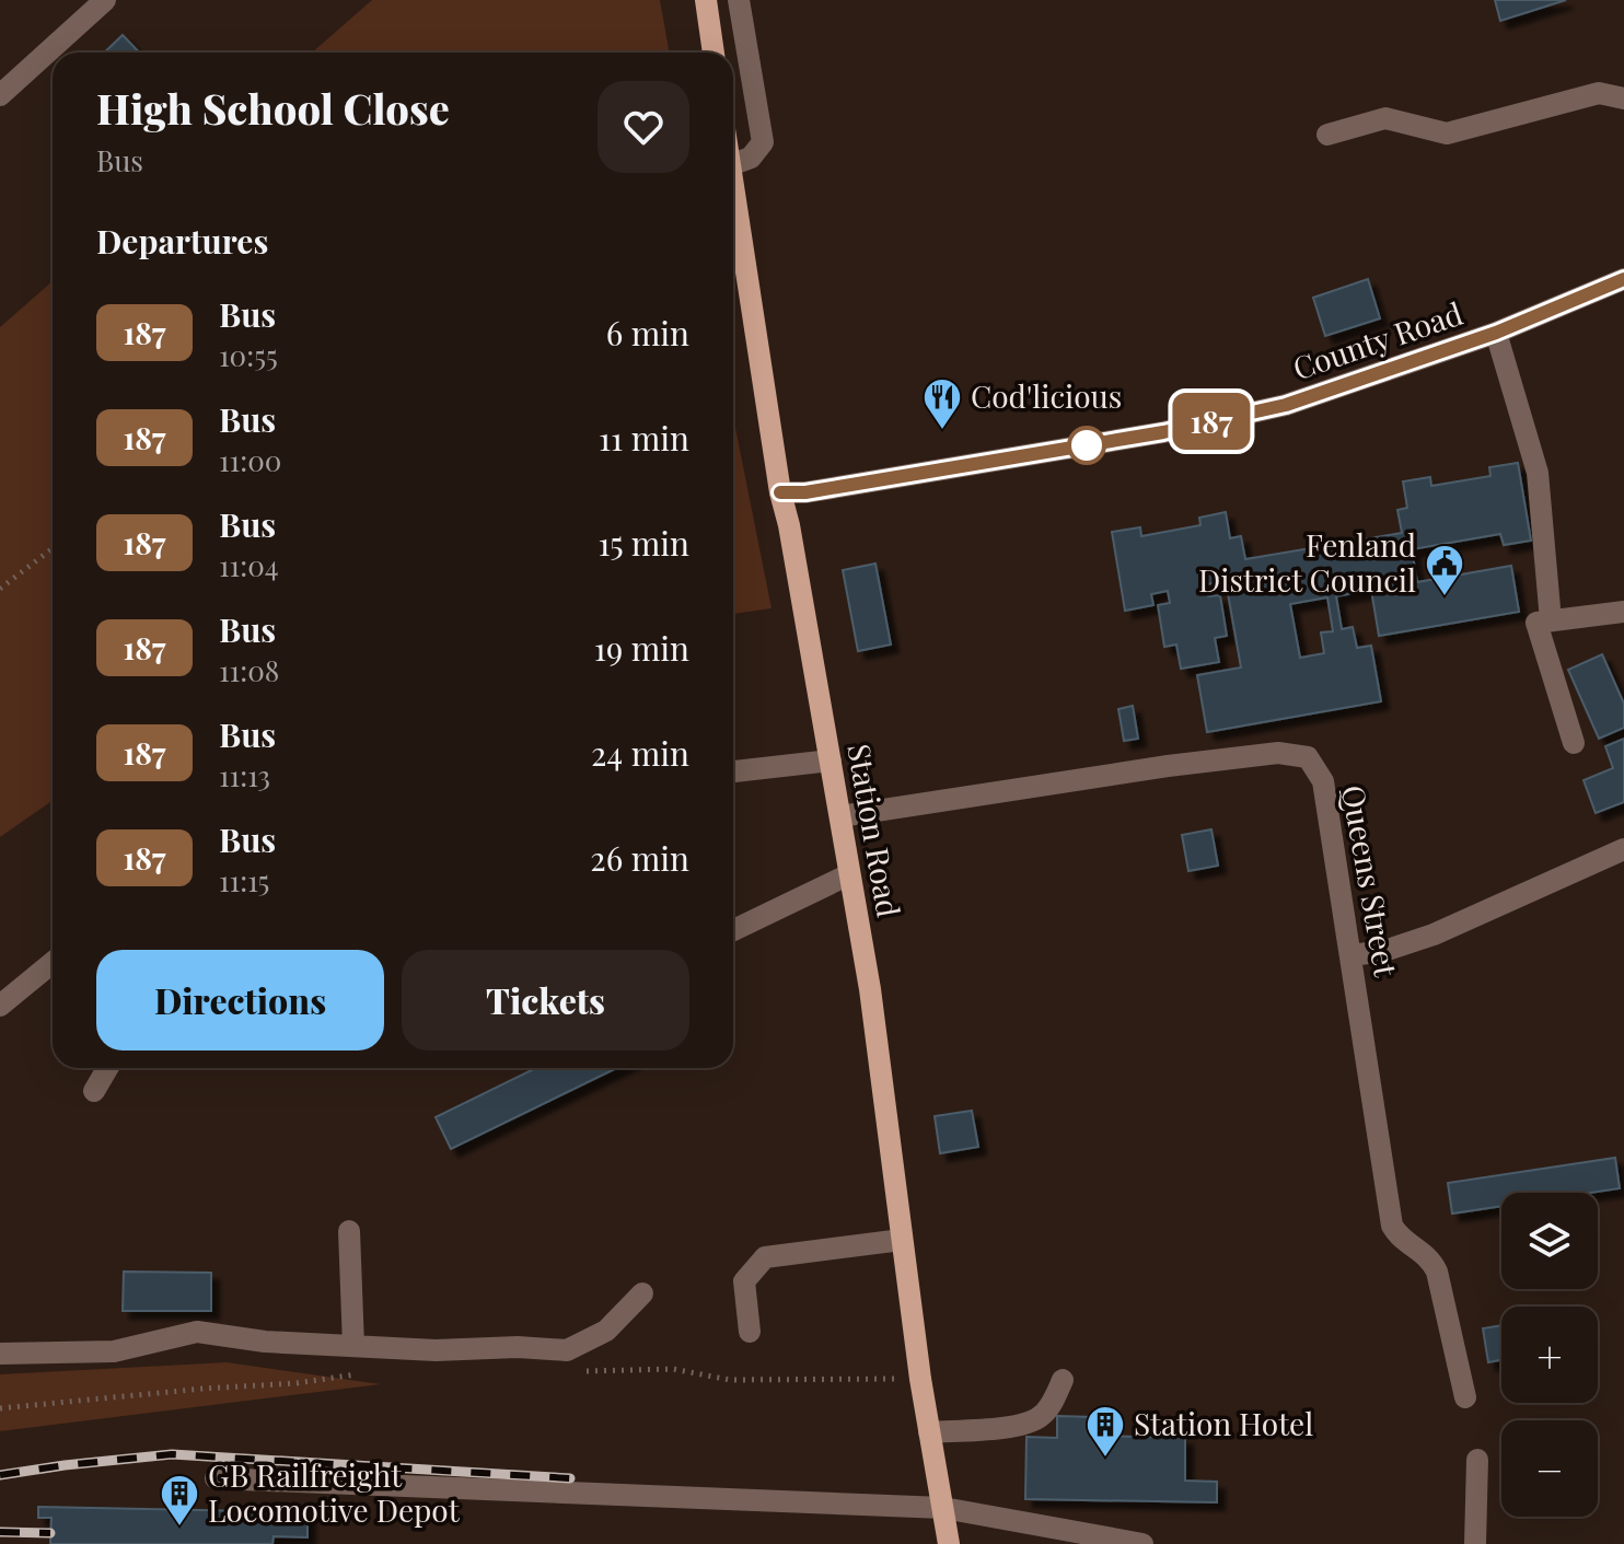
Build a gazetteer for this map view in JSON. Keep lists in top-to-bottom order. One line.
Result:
{"streets":{"main road":["Station Road"],"street":["County Road","Queens Street"]},"crossings":[["County Road","Station Road"],["Station Road","Queens Street"]],"places":{"restaurant":["Cod'licious"],"public building":["Fenland District Council"],"building":["Station Hotel","GB Railfreight Locomotive Depot"]},"lines":["bus line 187"],"page":{"on_map":"187","heading":[["High School Close","Bus"],"Departures"],"list":[{"mark":"187","name":"Bus","note":"10:55","value":"6 min"},{"mark":"187","name":"Bus","note":"11:00","value":"11 min"},{"mark":"187","name":"Bus","note":"11:04","value":"15 min"},{"mark":"187","name":"Bus","note":"11:08","value":"19 min"},{"mark":"187","name":"Bus","note":"11:13","value":"24 min"},{"mark":"187","name":"Bus","note":"11:15","value":"26 min"}],"buttons":["Directions","Tickets"],"map_buttons":["+","−"]}}
